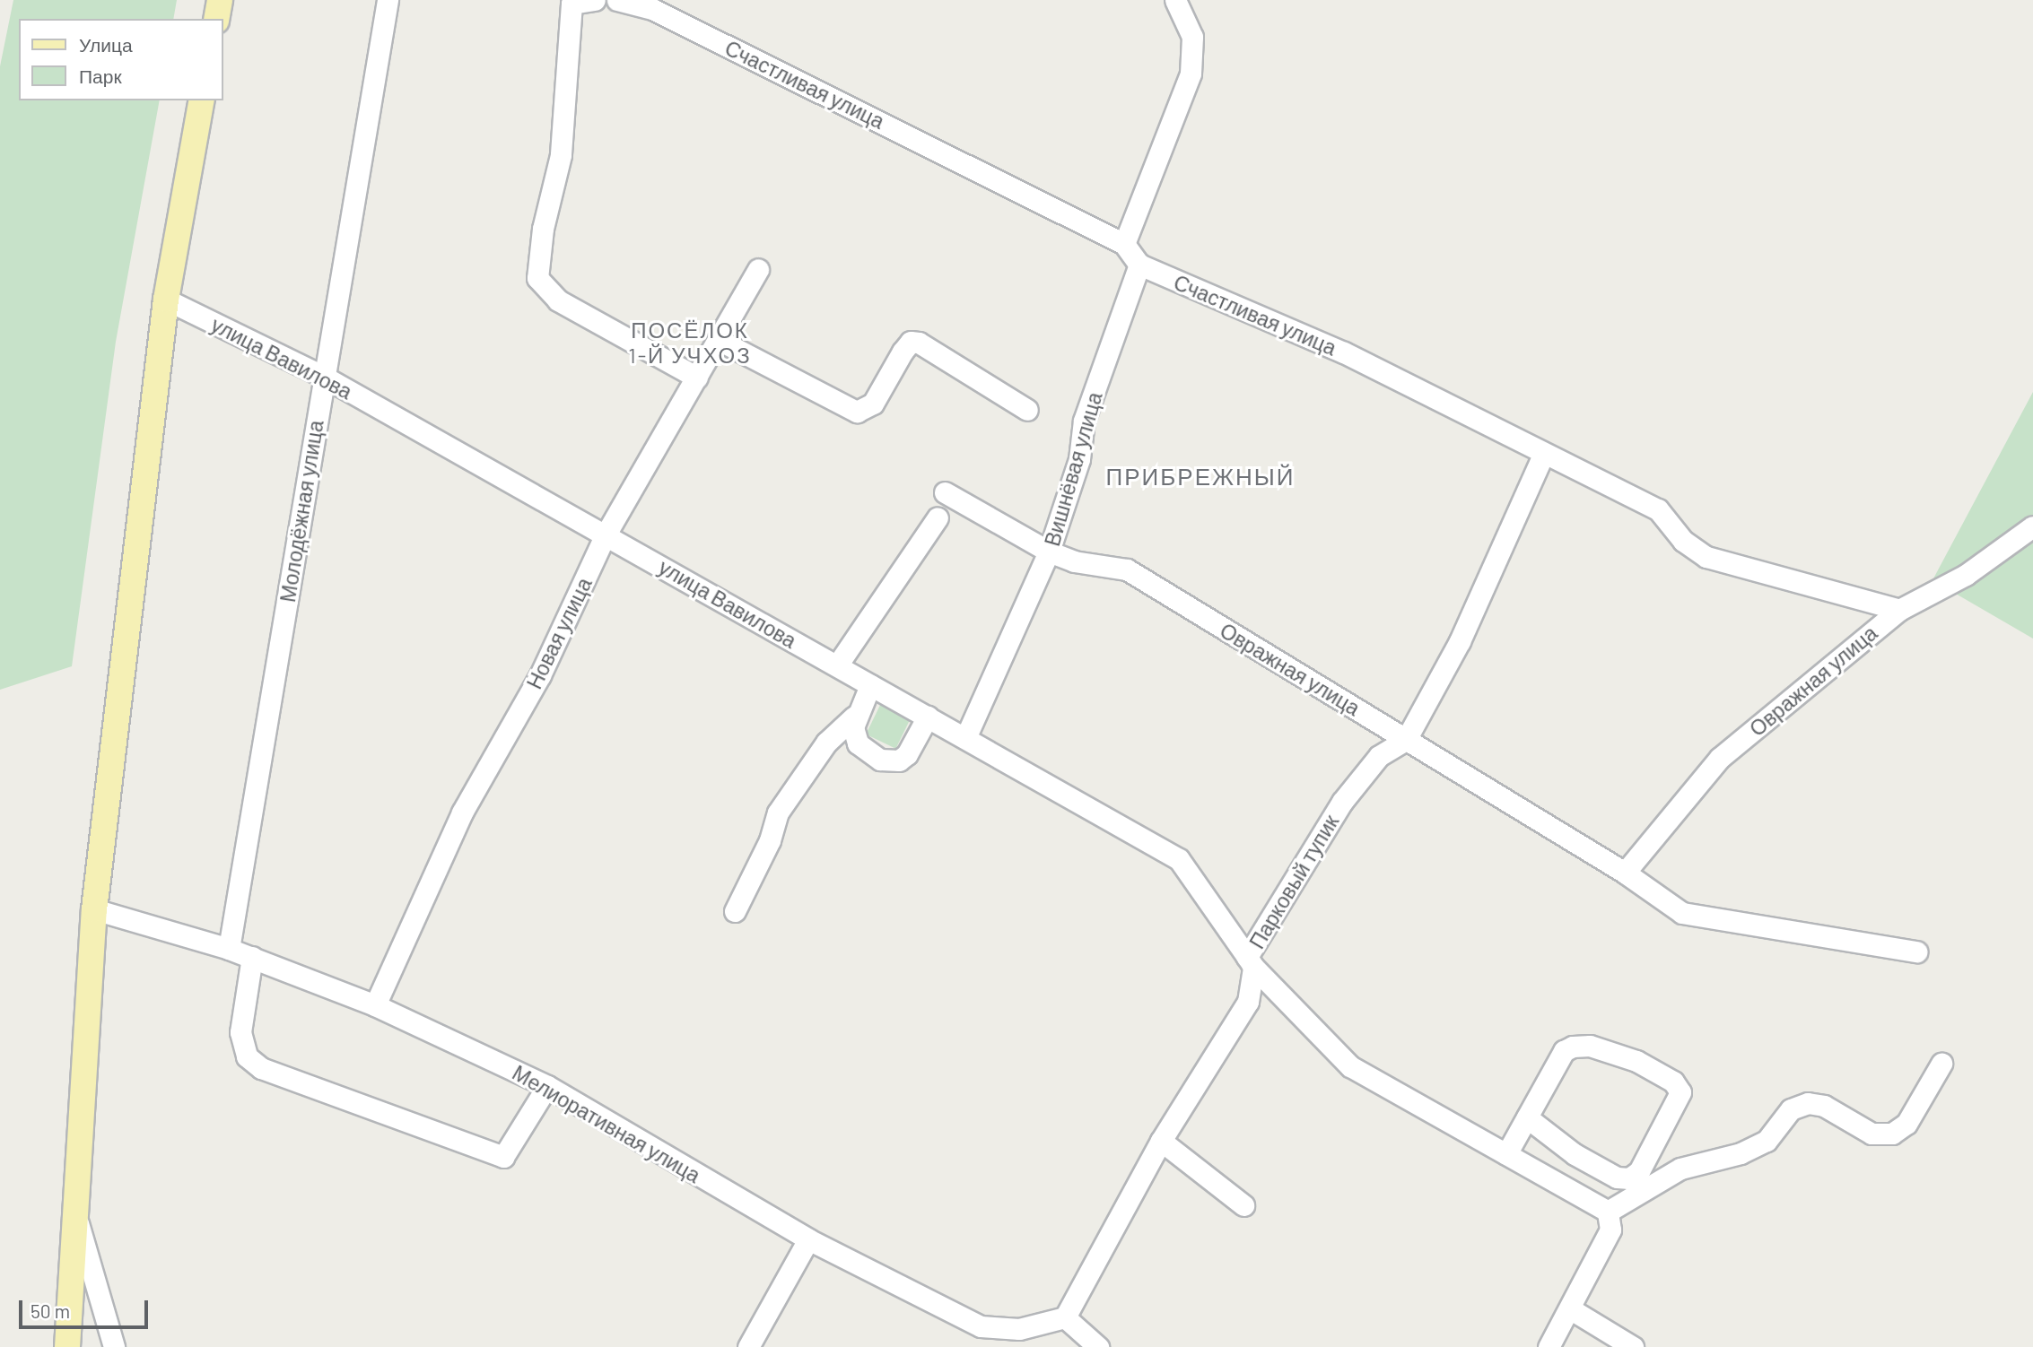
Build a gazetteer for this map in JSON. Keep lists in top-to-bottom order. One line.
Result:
{"streets":{"street":["Счастливая улица","улица Вавилова","Вишнёвая улица","Молодёжная улица","Новая улица","Овражная улица","Парковый тупик","Мелиоративная улица"]},"crossings":[["Счастливая улица","Вишнёвая улица"],["Счастливая улица","Овражная улица"],["улица Вавилова","Вишнёвая улица"],["улица Вавилова","Молодёжная улица"],["улица Вавилова","Новая улица"],["улица Вавилова","Парковый тупик"],["Вишнёвая улица","Овражная улица"],["Молодёжная улица","Мелиоративная улица"],["Новая улица","Мелиоративная улица"],["Овражная улица","Парковый тупик"],["Парковый тупик","Мелиоративная улица"]],"districts":["ПОСЁЛОК 1-Й УЧХОЗ","ПРИБРЕЖНЫЙ"],"legend":["Улица","Парк"],"scale_bar":"50 m"}
